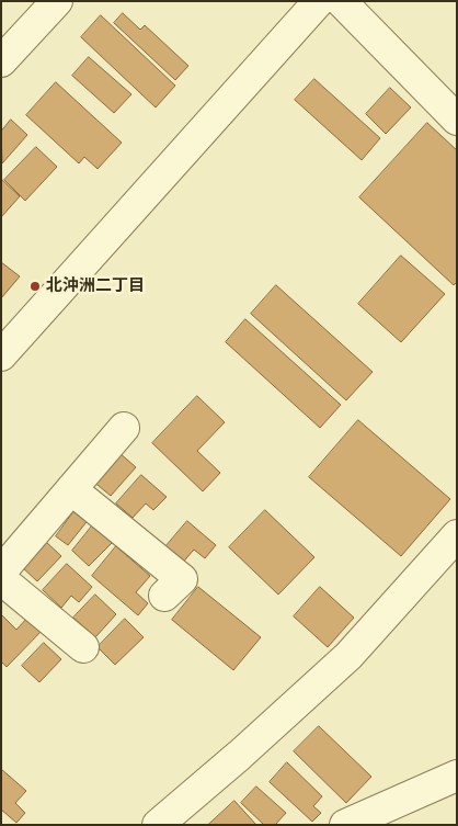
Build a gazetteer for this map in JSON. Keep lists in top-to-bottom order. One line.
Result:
{"places":["北沖洲二丁目"]}
